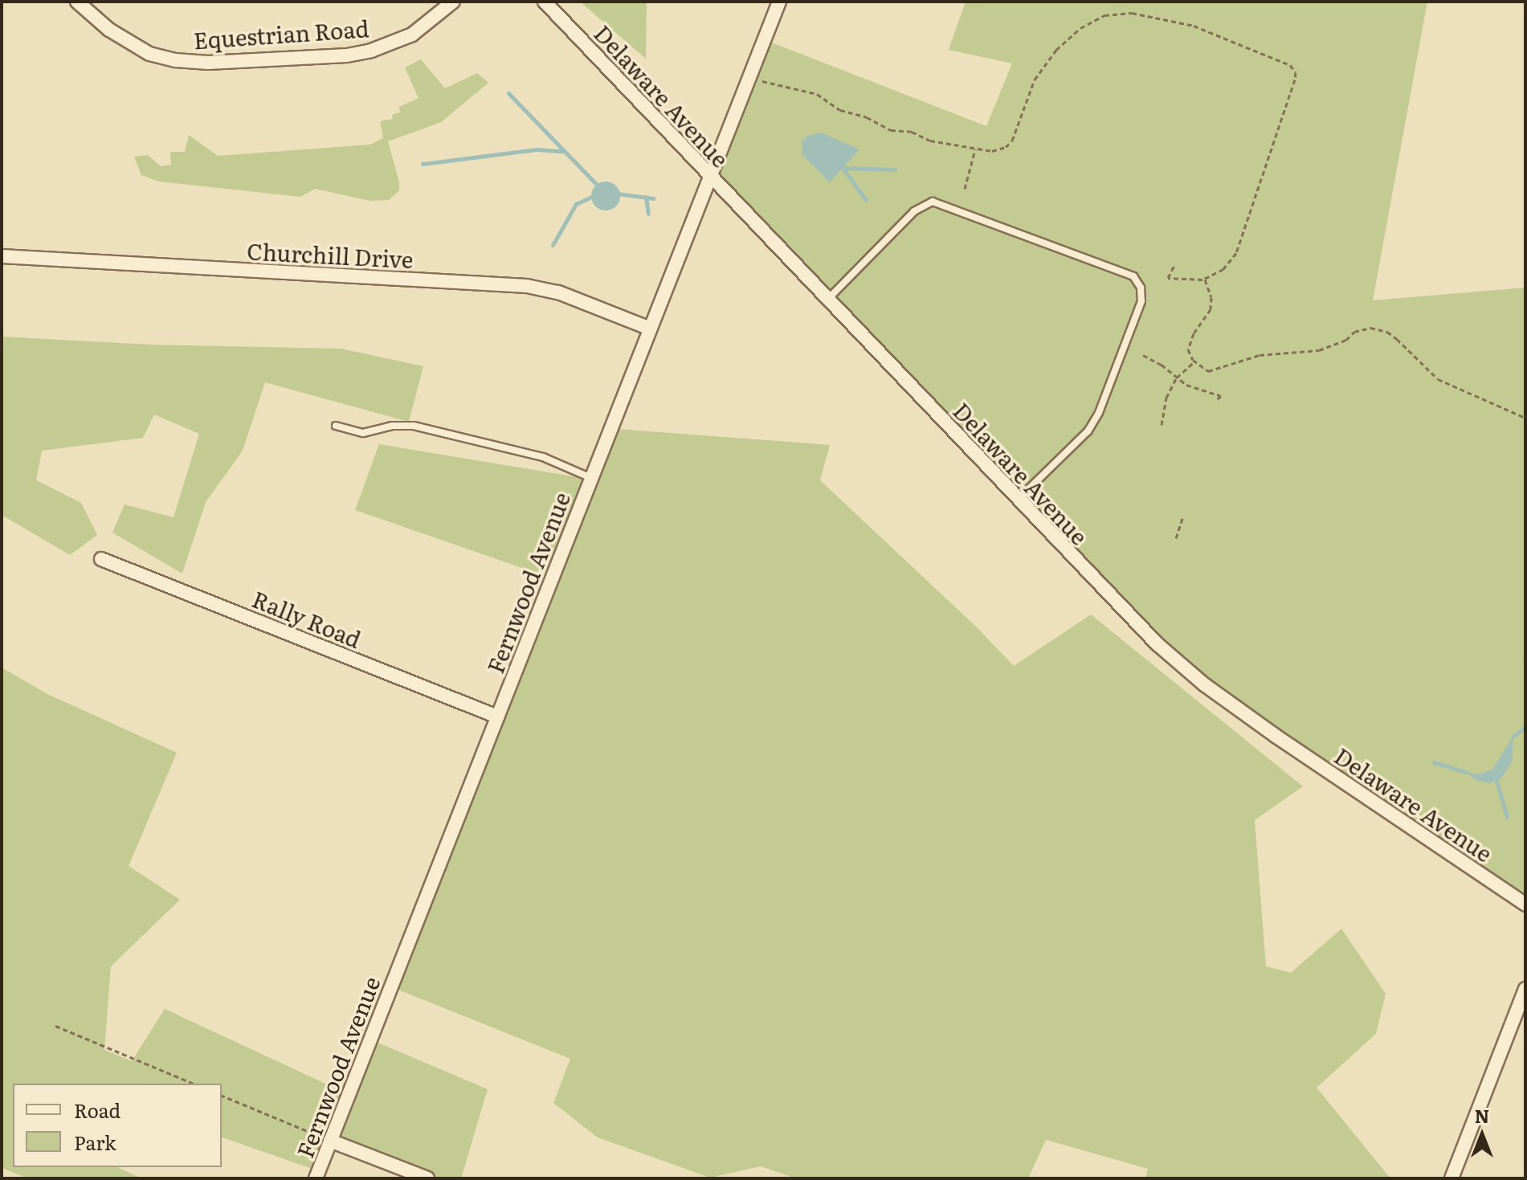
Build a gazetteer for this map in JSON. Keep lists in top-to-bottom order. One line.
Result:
{"streets":{"street":["Equestrian Road","Delaware Avenue","Churchill Drive","Fernwood Avenue","Rally Road"]},"crossings":[["Delaware Avenue","Fernwood Avenue"],["Churchill Drive","Fernwood Avenue"],["Fernwood Avenue","Rally Road"]],"legend":["Road","Park"],"north":"top"}
